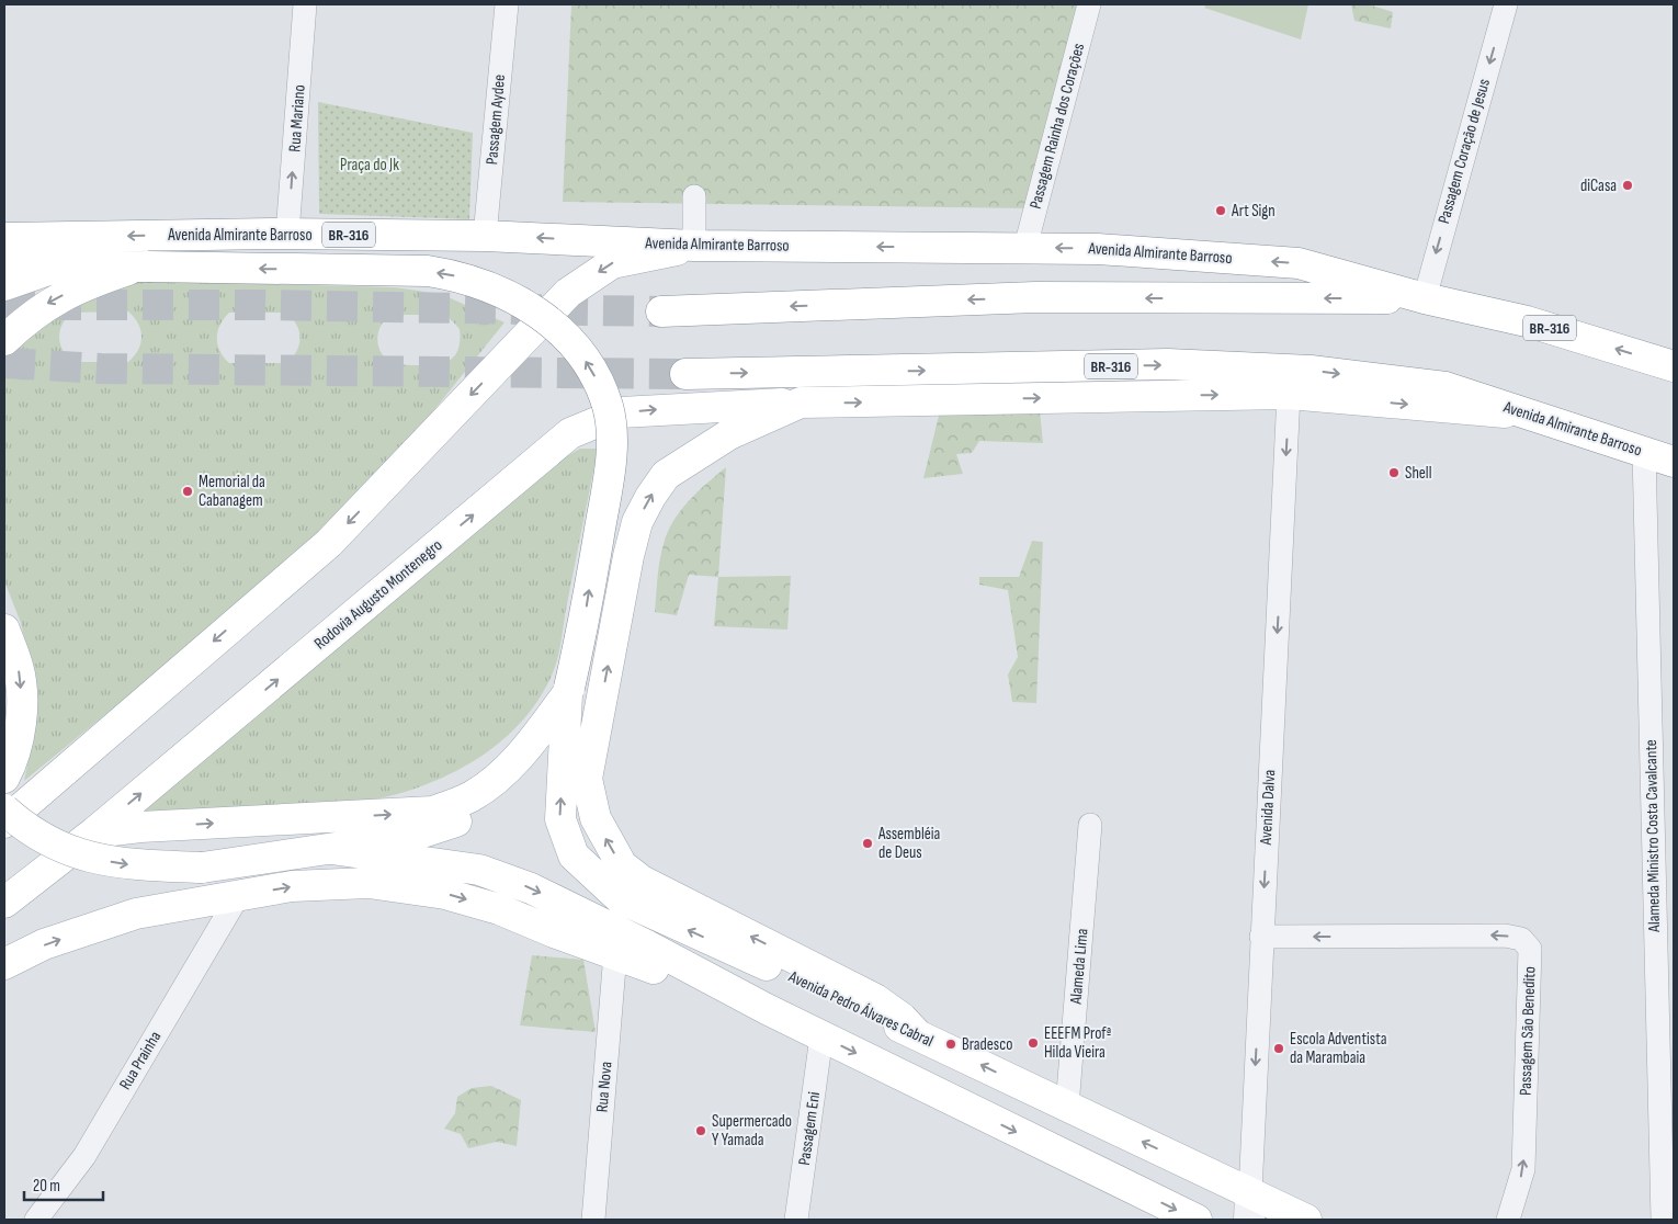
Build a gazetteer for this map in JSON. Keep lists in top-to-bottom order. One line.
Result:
{"streets":{"main road":["Avenida Almirante Barroso","BR-316","Rodovia Augusto Montenegro","Avenida Pedro Álvares Cabral"],"street":["Rua Mariano","Passagem Aydee","Passagem Rainha dos Corações","Passagem Coração de Jesus","Avenida Dalva","Alameda Ministro Costa Cavalcante","Alameda Lima","Passagem São Benedito","Rua Prainha","Rua Nova","Passagem Eni"]},"crossings":[["Rua Mariano","Avenida Almirante Barroso"],["Passagem Aydee","Avenida Almirante Barroso"],["Passagem Rainha dos Corações","Avenida Almirante Barroso"],["Passagem Coração de Jesus","Avenida Almirante Barroso"],["Avenida Almirante Barroso","Rodovia Augusto Montenegro"],["Avenida Almirante Barroso","Alameda Ministro Costa Cavalcante"],["Rodovia Augusto Montenegro","Avenida Dalva"],["Avenida Dalva","Avenida Pedro Álvares Cabral"],["Avenida Dalva","Passagem São Benedito"],["Alameda Lima","Avenida Pedro Álvares Cabral"]],"one_way":["Rua Mariano","Passagem Coração de Jesus","Avenida Dalva"],"parks":["Praça do Jk"],"places":["diCasa","Art Sign","Shell","Memorial da Cabanagem","Assembléia de Deus","EEEFM Profª Hilda Vieira","Bradesco","Escola Adventista da Marambaia","Supermercado Y Yamada"],"scale_bar":"20 m"}
